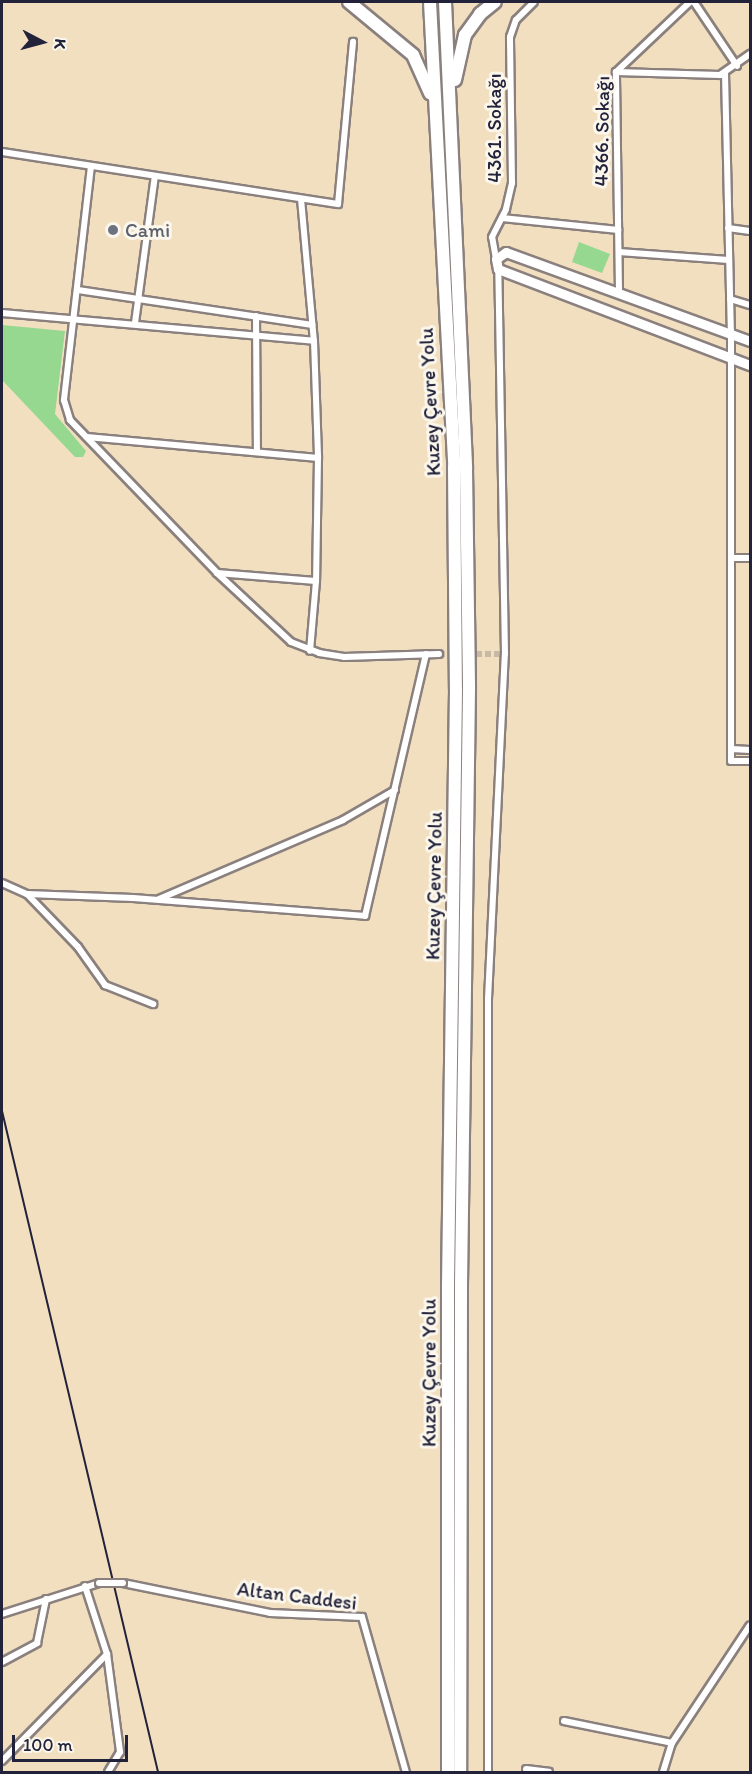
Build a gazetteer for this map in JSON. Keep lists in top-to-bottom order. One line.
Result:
{"streets":{"highway":["Kuzey Çevre Yolu"],"street":["4361. Sokağı","4366. Sokağı","Altan Caddesi"]},"places":["Cami"],"scale_bar":"100 m","north":"right"}
